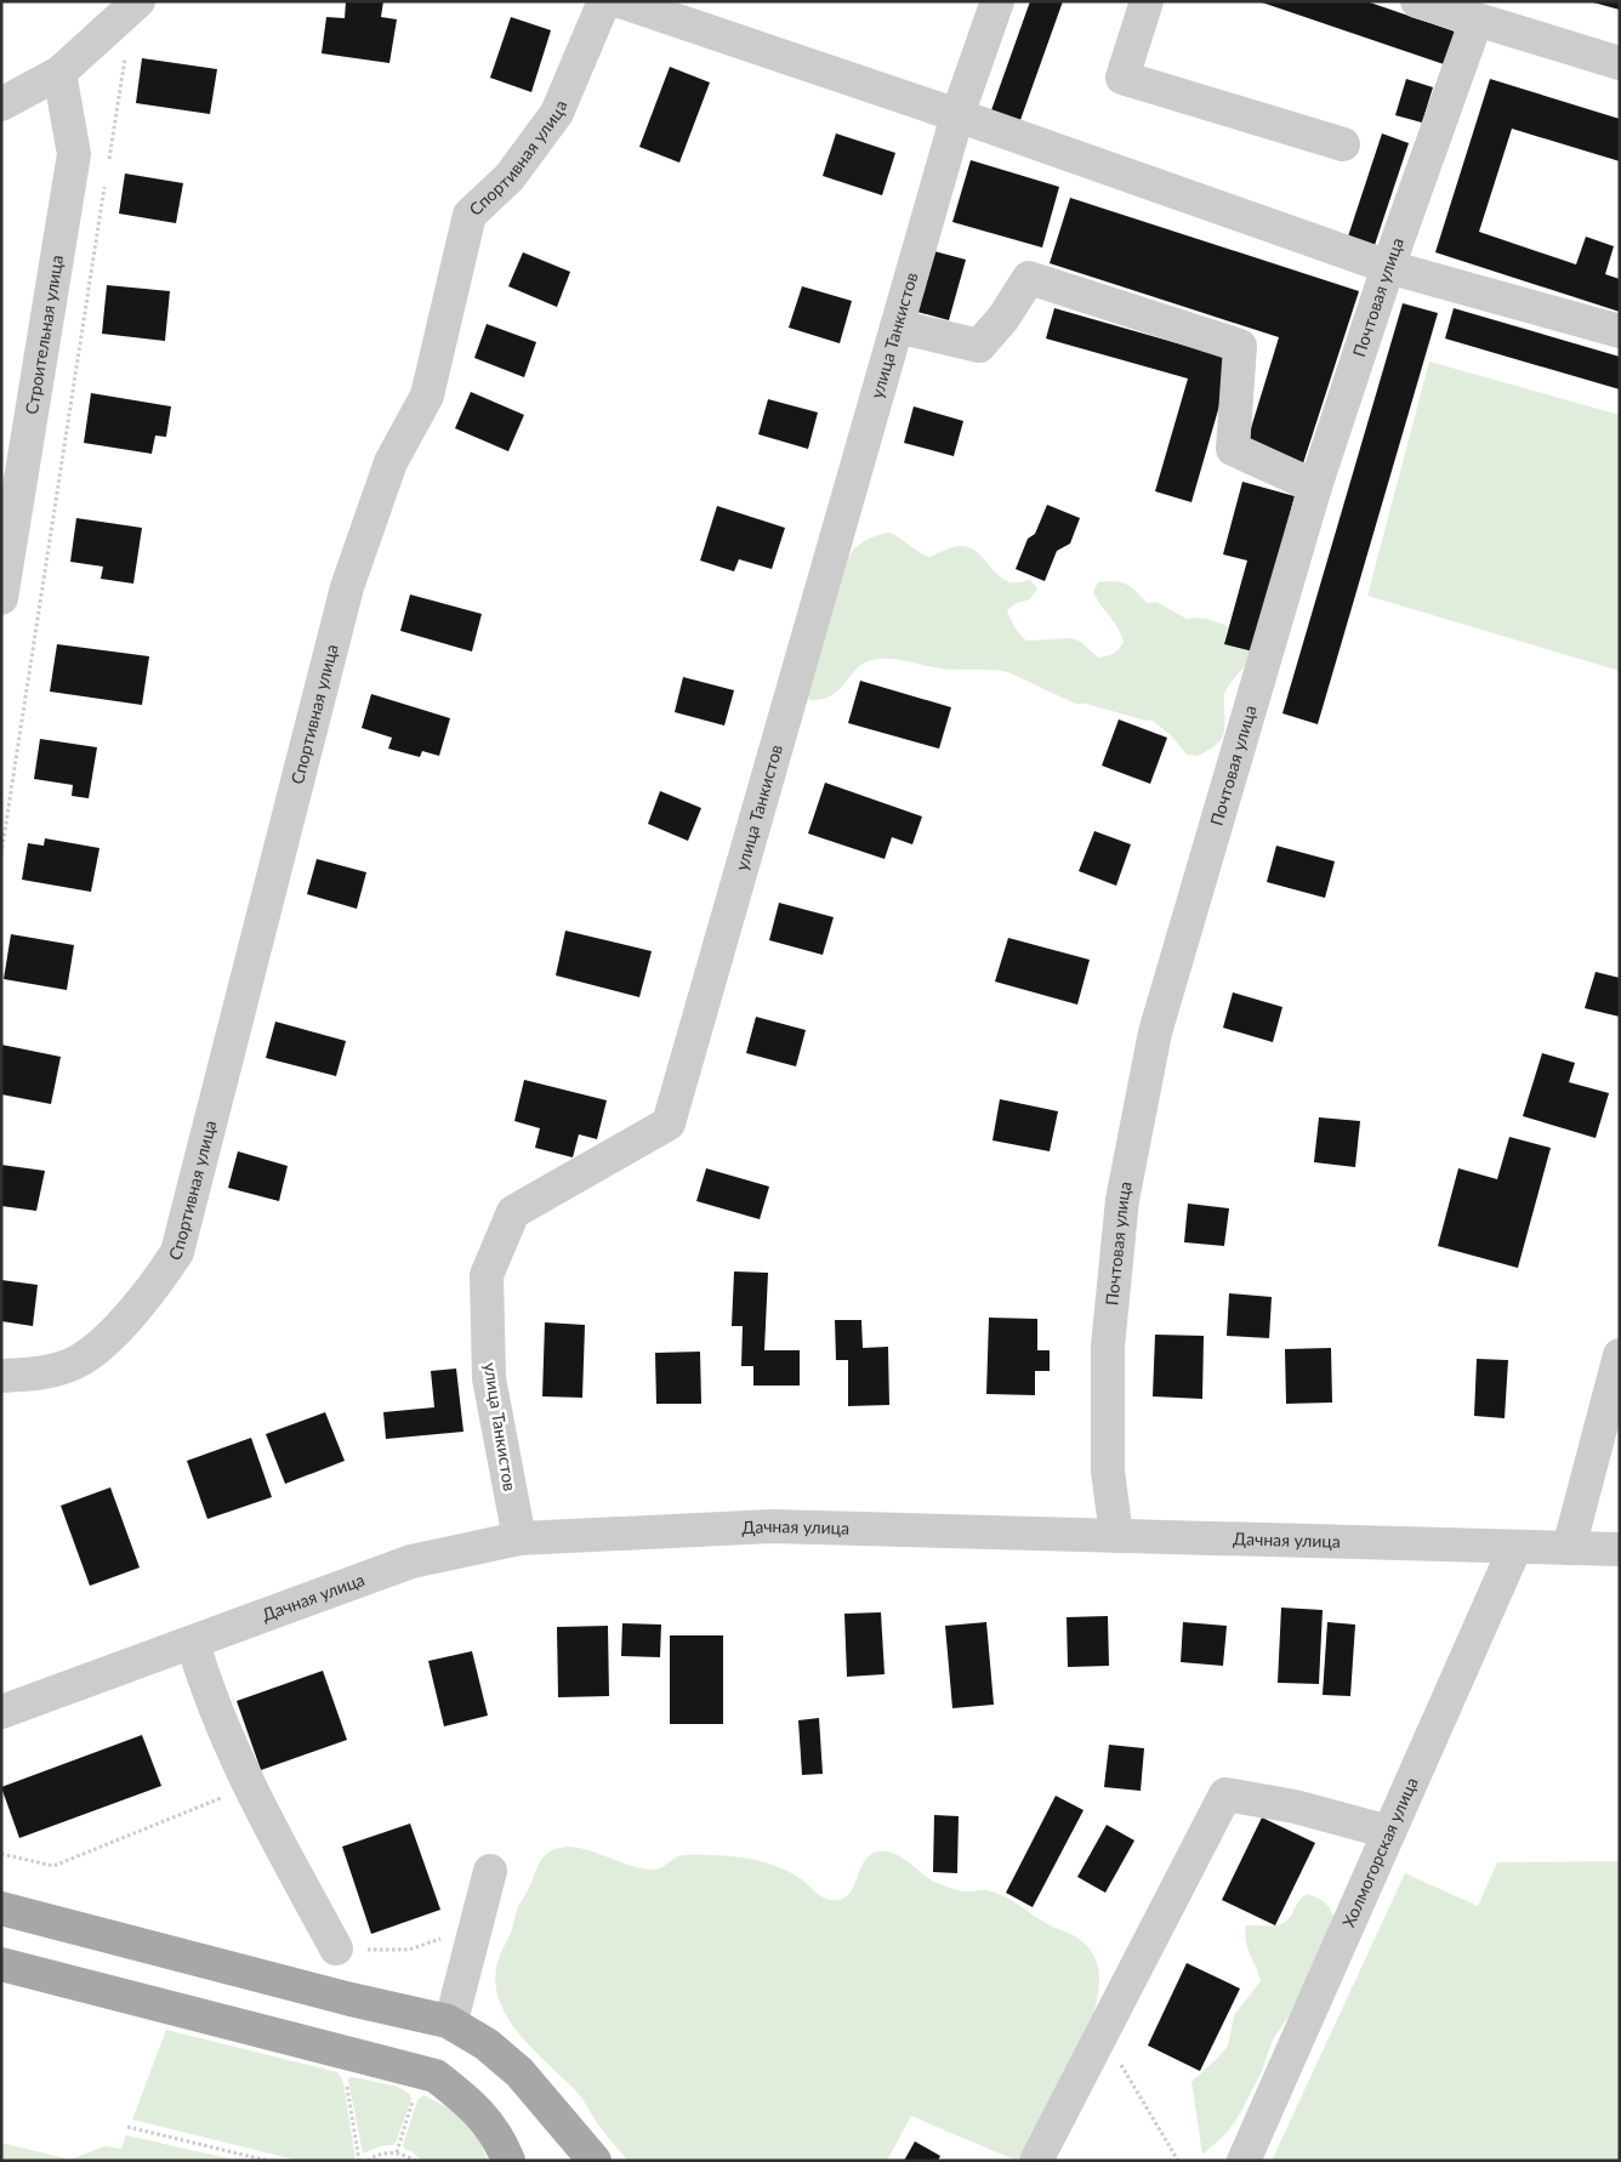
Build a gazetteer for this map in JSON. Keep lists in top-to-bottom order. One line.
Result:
{"streets":{"street":["Спортивная улица","Почтовая улица","Строительная улица","улица Танкистов","Дачная улица","Холмогорская улица"]},"crossings":[["Почтовая улица","Дачная улица"],["улица Танкистов","Дачная улица"],["Дачная улица","Холмогорская улица"]]}
